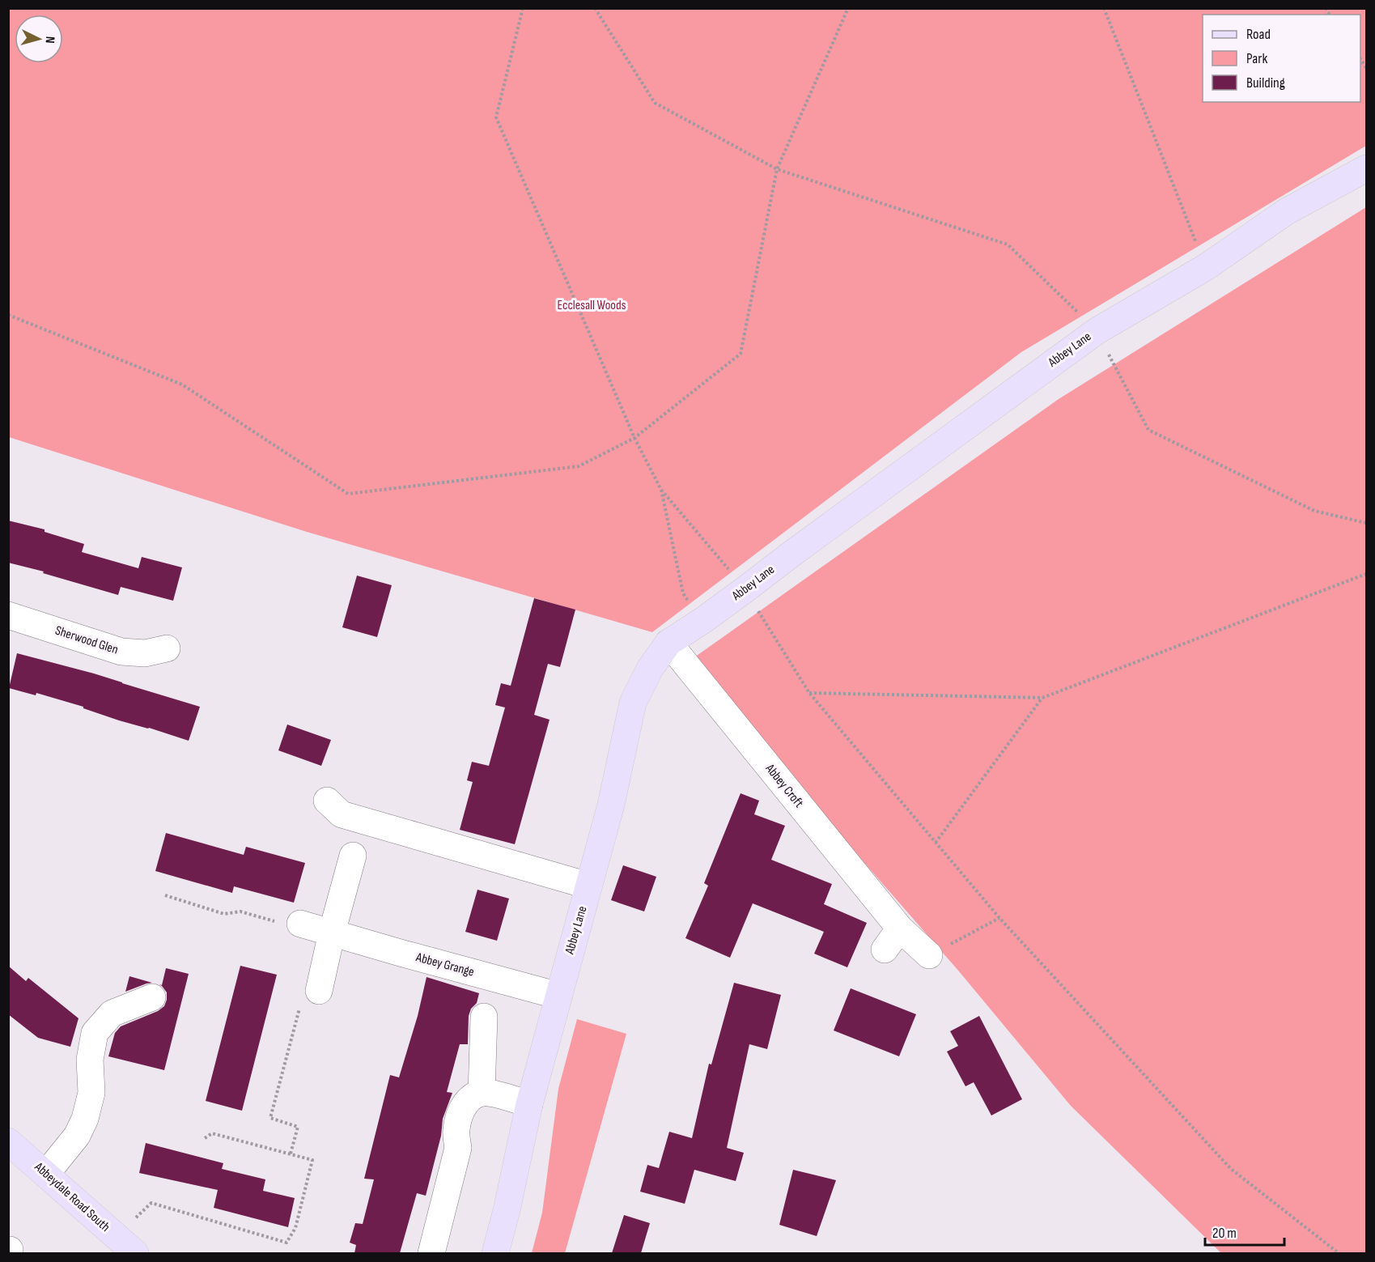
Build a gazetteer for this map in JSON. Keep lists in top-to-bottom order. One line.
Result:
{"streets":{"main road":["Abbey Lane","Abbeydale Road South"],"street":["Sherwood Glen","Abbey Croft","Abbey Grange"]},"crossings":[["Abbey Lane","Abbey Croft"],["Abbey Lane","Abbey Grange"]],"parks":["Ecclesall Woods"],"legend":["Road","Park","Building"],"scale_bar":"20 m","north":"right"}
